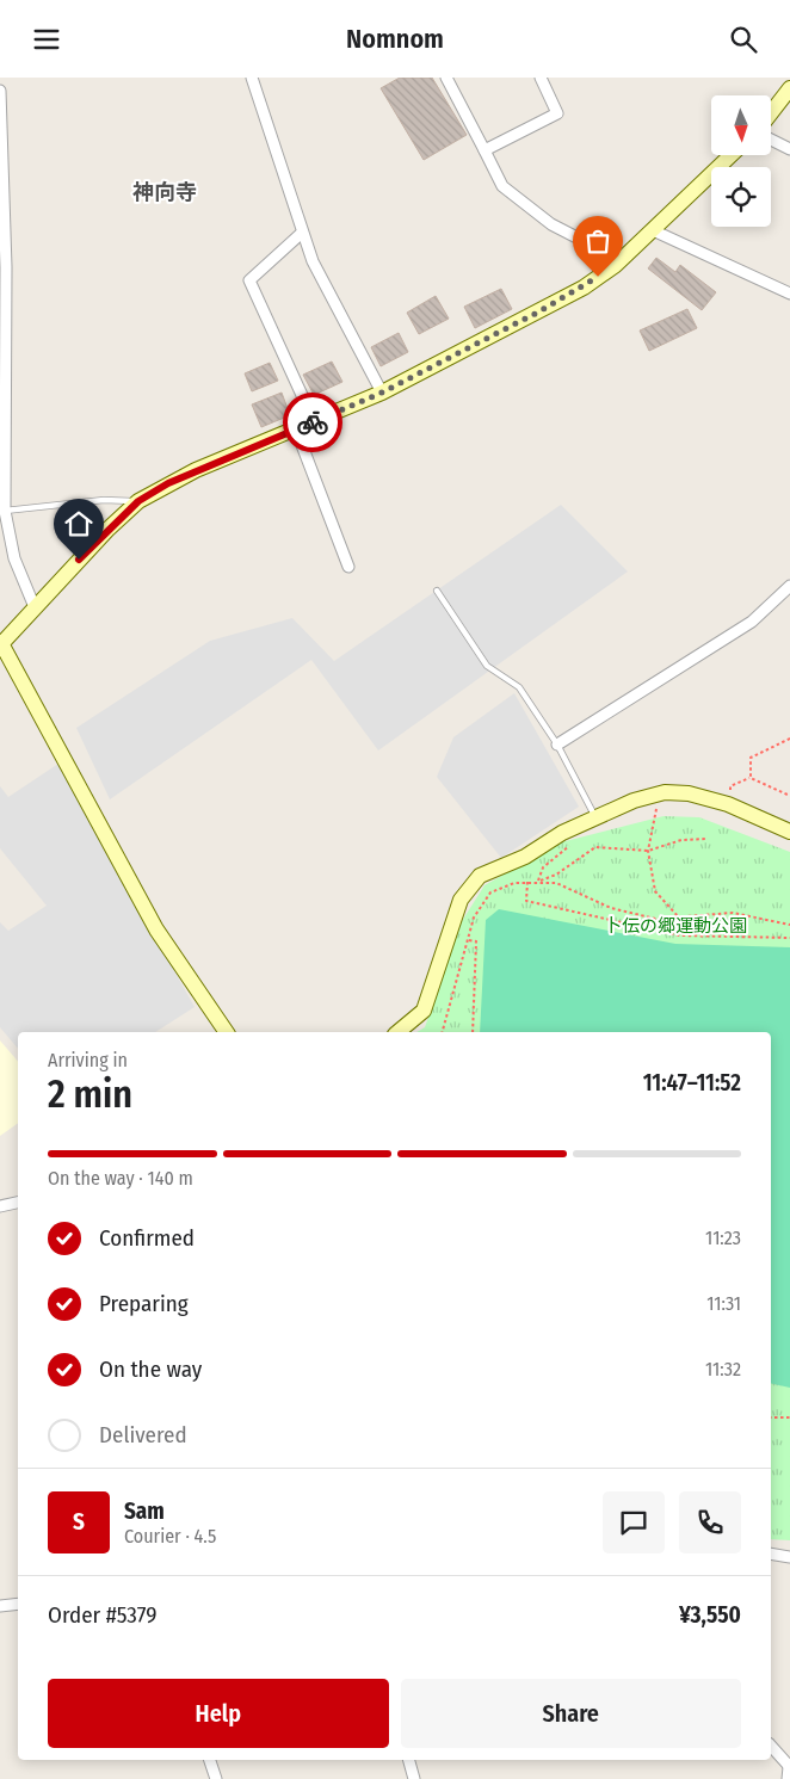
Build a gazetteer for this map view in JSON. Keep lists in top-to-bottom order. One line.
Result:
{"districts":["神向寺"],"parks":["卜伝の郷運動公園"],"north":"bottom","page":{"header":"Nomnom","heading":["2 min","Arriving in","11:47–11:52"],"panel":["Sam","Courier · 4.5","Order #5379","¥3,550"],"bar":"On the way · 140 m","list":[["Confirmed","11:23"],["Preparing","11:31"],["On the way","11:32"],"Delivered"],"round":"S","buttons":["Help","Share"]}}
